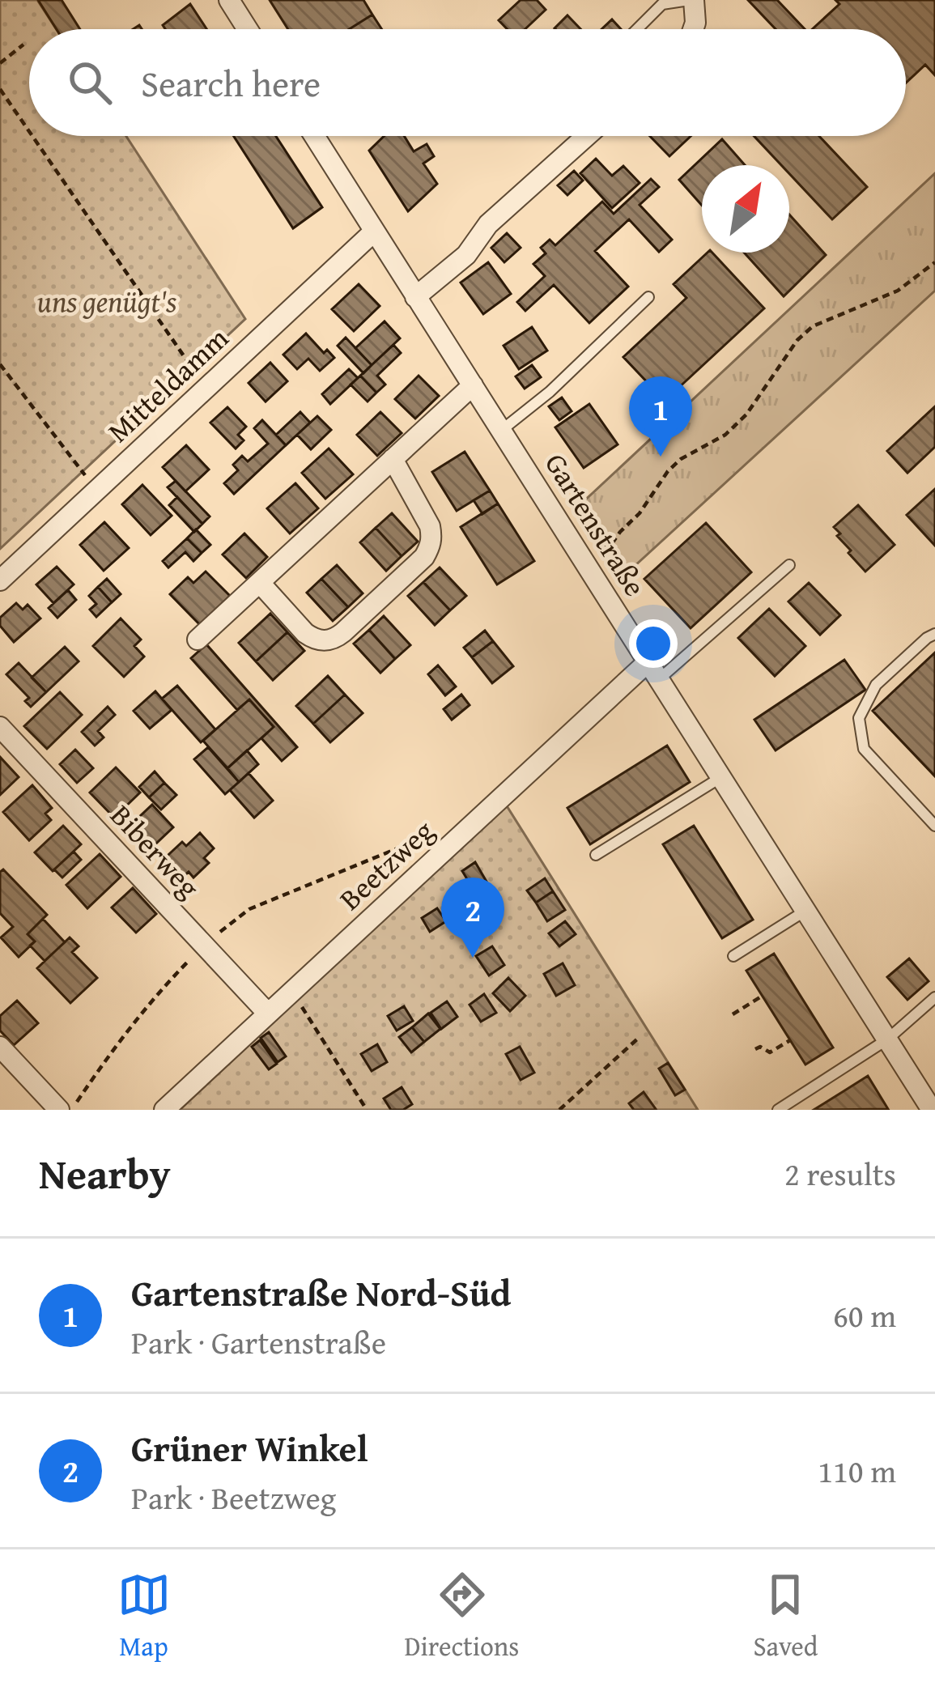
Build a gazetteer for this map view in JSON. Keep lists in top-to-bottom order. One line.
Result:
{"streets":{"street":["Mitteldamm","Gartenstraße","Biberweg","Beetzweg"]},"crossings":[["Mitteldamm","Gartenstraße"],["Gartenstraße","Beetzweg"],["Biberweg","Beetzweg"]],"parks":["uns genügt's"],"north":"top right","page":{"search":"Search here","pins":["1","2"],"heading":["Nearby","2 results"],"list":[{"mark":"1","name":"Gartenstraße Nord-Süd","note":"Park · Gartenstraße","value":"60 m"},{"mark":"2","name":"Grüner Winkel","note":"Park · Beetzweg","value":"110 m"}],"nav":["Map","Directions","Saved"]}}
